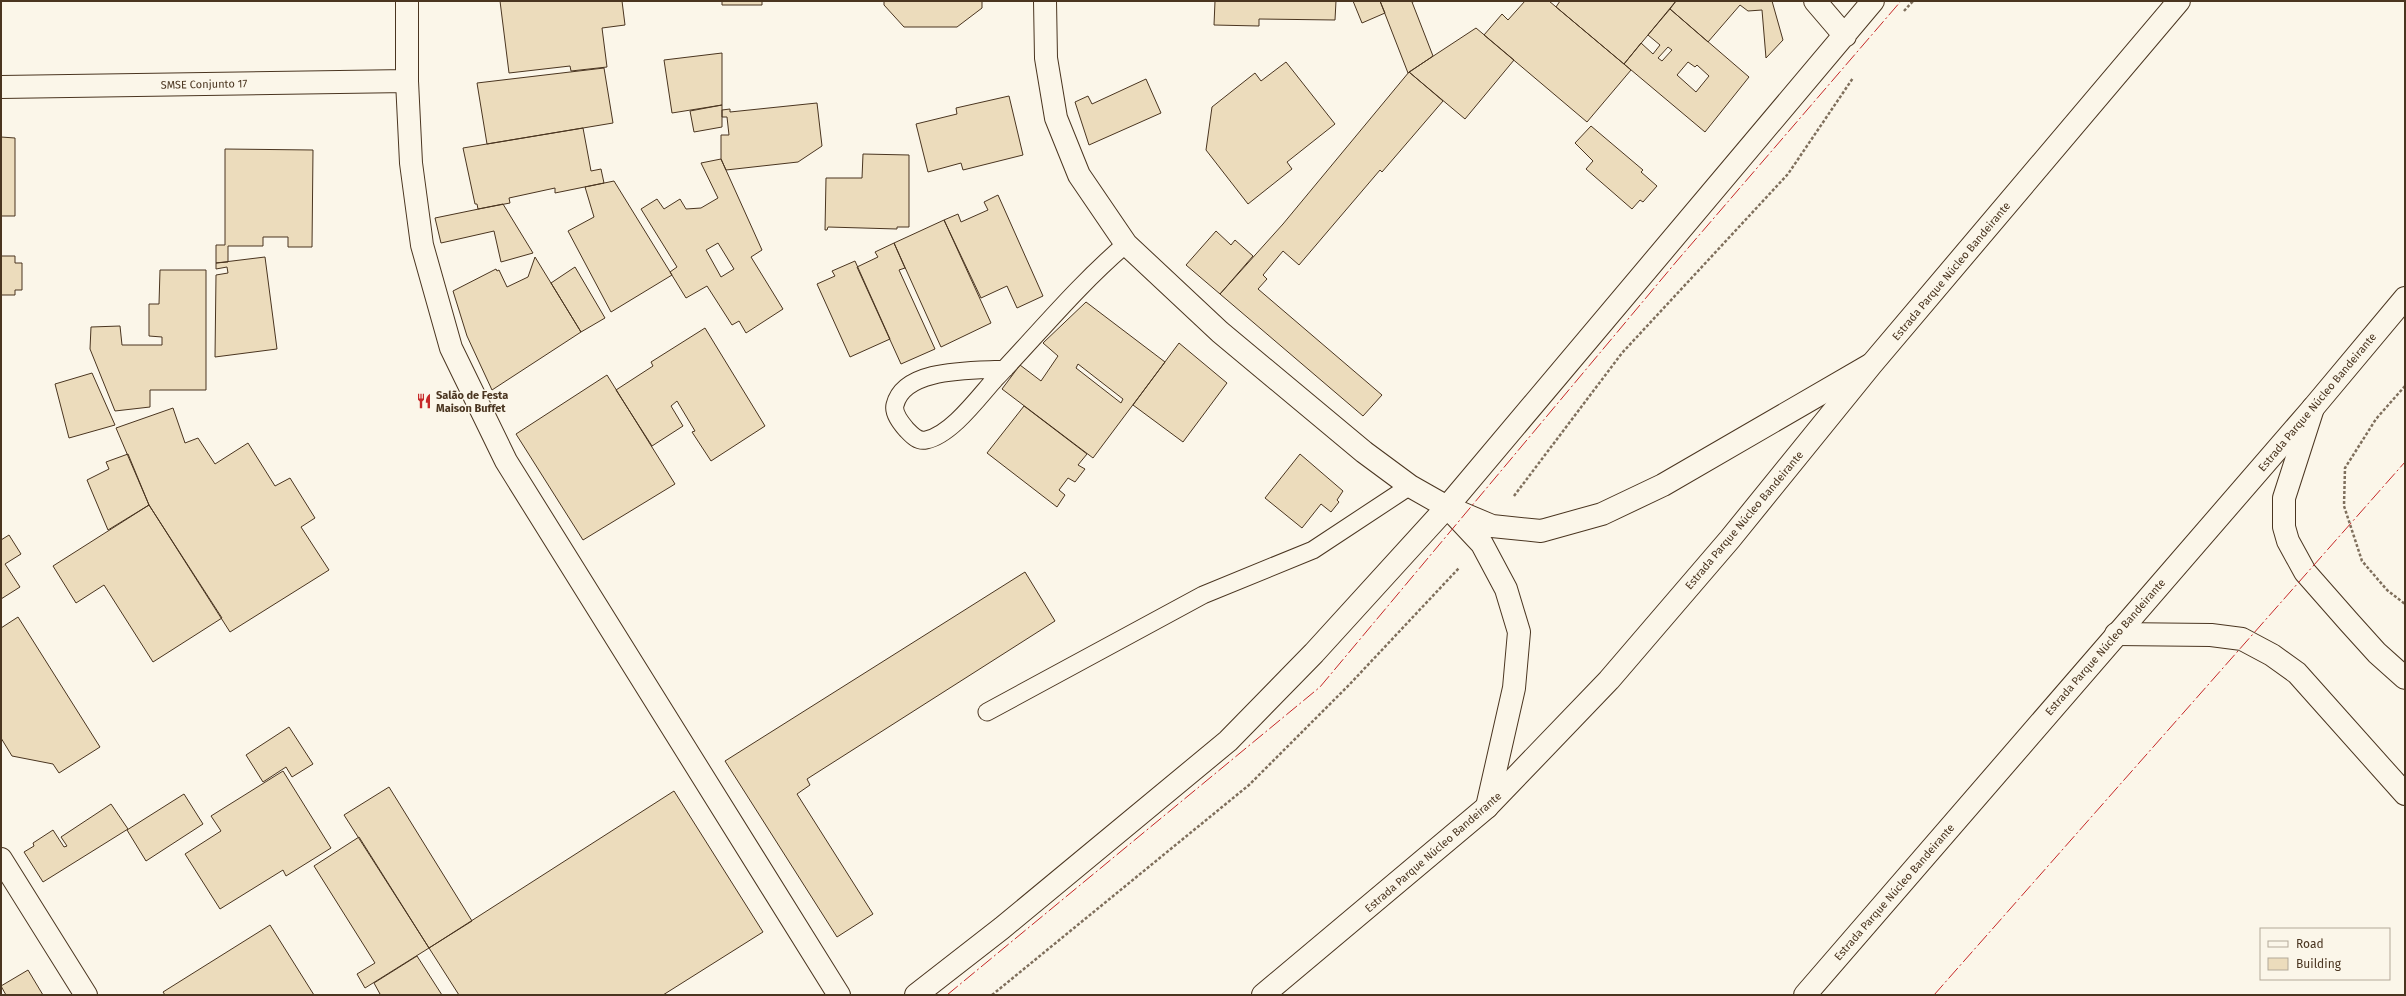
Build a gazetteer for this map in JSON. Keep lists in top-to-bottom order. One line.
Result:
{"streets":{"main road":["SMSE Conjunto 17","Estrada Parque Núcleo Bandeirante"]},"places":{"restaurant":["Salão de Festa Maison Buffet"]},"legend":["Road","Building"]}
